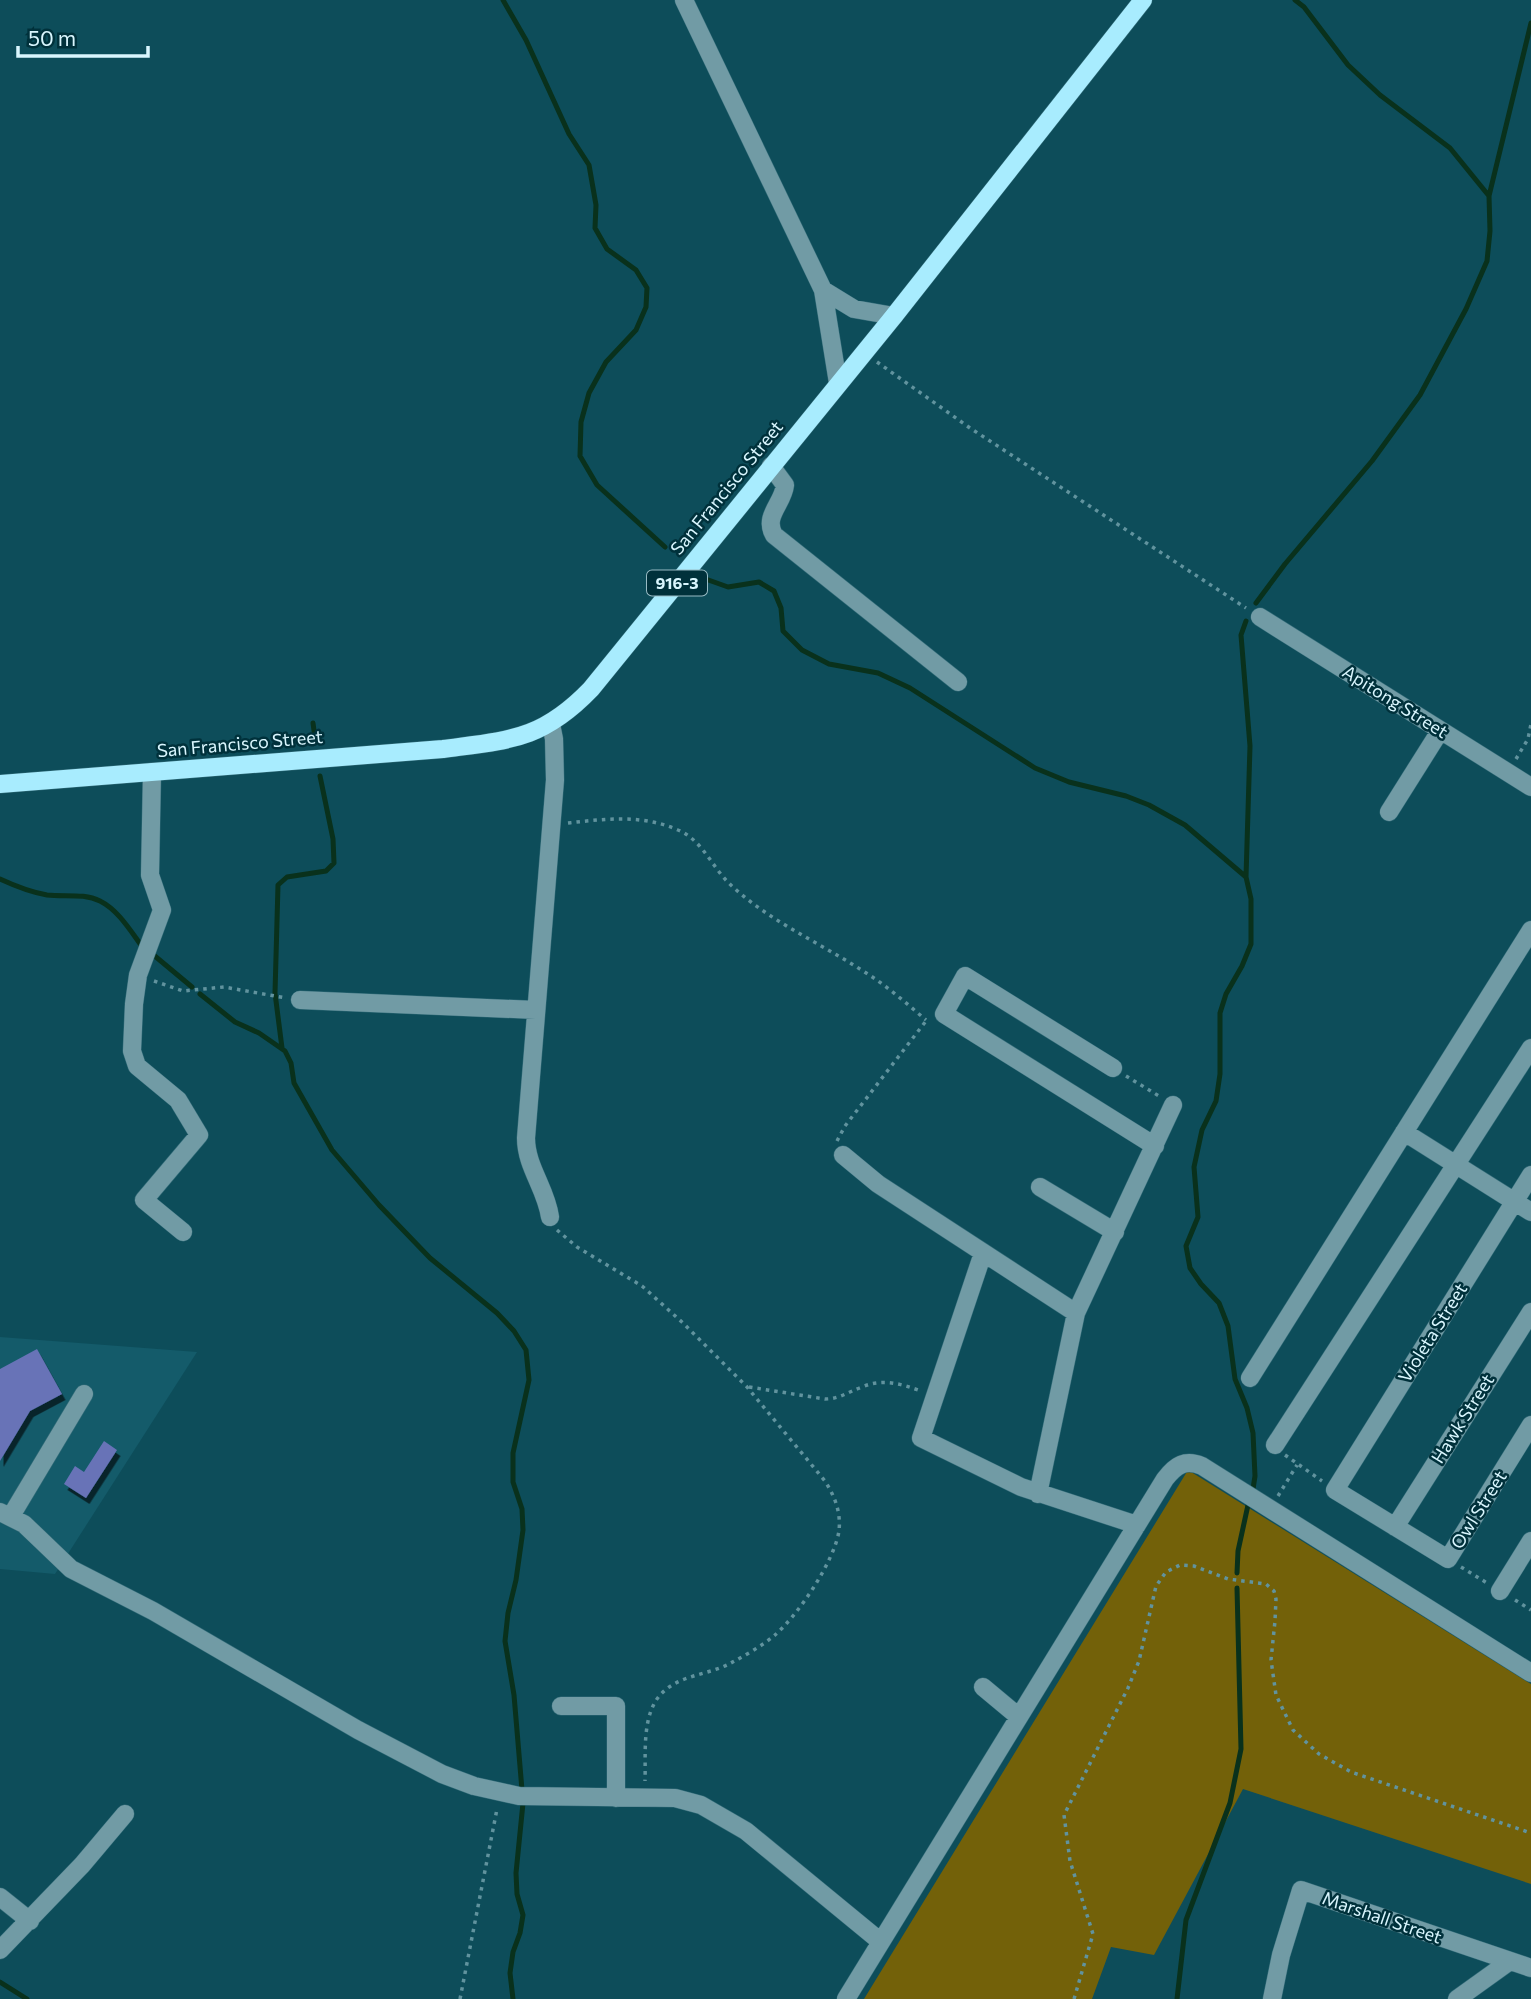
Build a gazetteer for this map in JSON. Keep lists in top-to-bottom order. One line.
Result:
{"streets":{"main road":["San Francisco Street","916-3"],"street":["Apitong Street","Violeta Street","Hawk Street","Owl Street","Marshall Street"]},"crossings":[["Hawk Street","Owl Street"]],"scale_bar":"50 m"}
